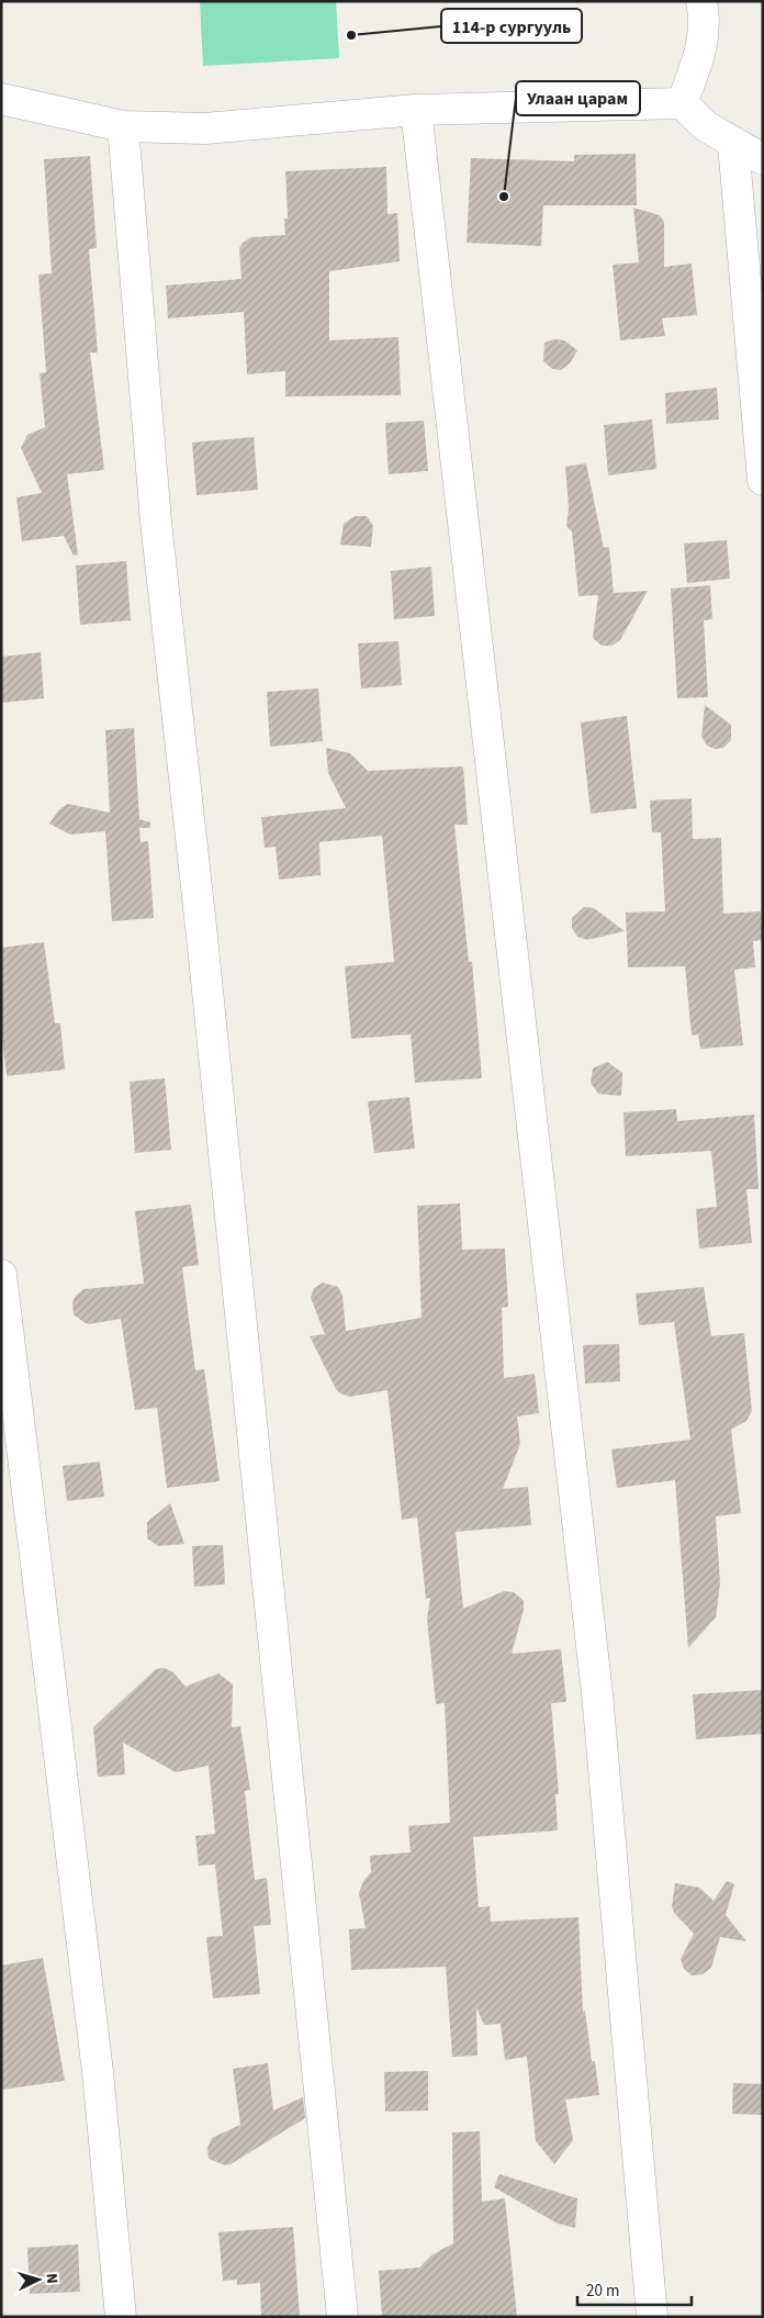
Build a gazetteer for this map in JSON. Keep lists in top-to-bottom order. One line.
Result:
{"places":["114-р сургууль","Улаан царам"],"scale_bar":"20 m","north":"right"}
